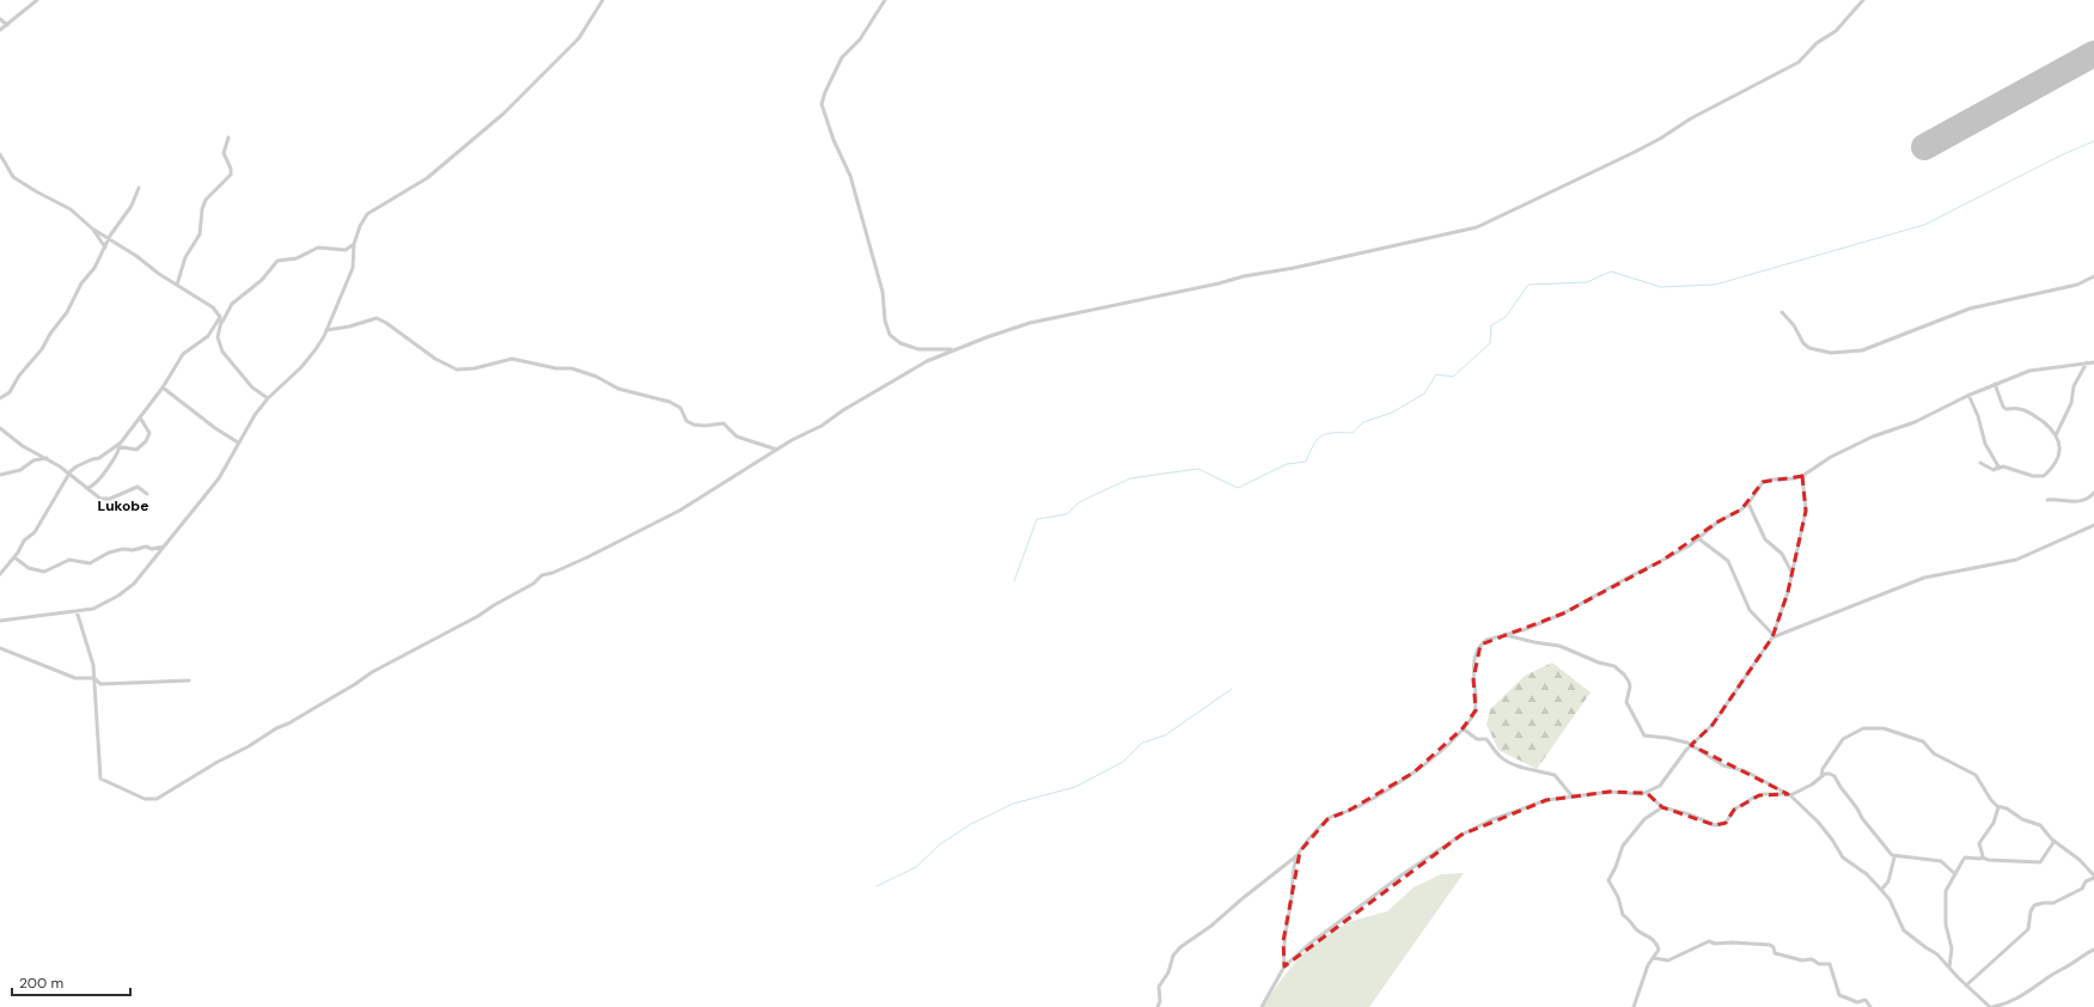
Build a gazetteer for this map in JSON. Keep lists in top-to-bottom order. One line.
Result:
{"districts":["Lukobe"],"scale_bar":"200 m"}
